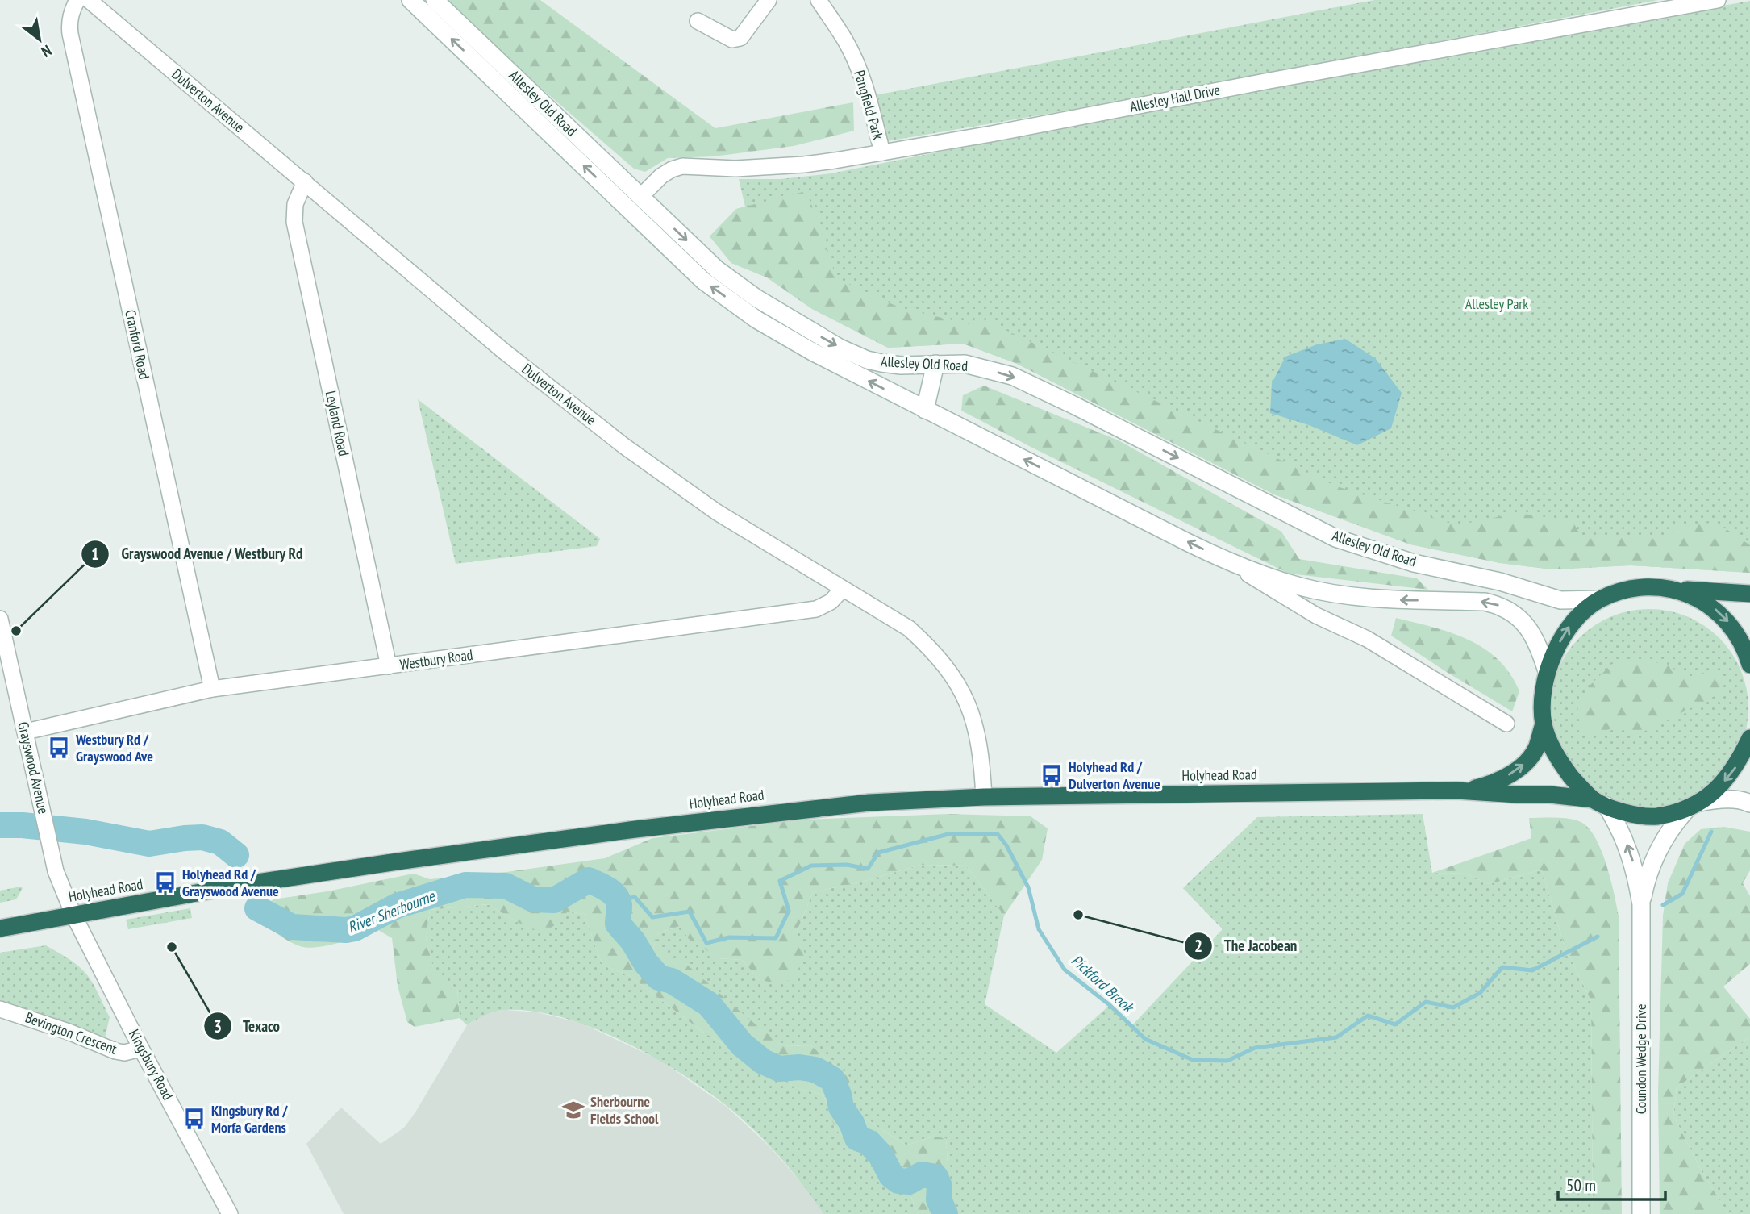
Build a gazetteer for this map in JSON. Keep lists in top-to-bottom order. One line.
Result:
{"streets":{"highway":["Holyhead Road"],"main road":["Allesley Old Road","Coundon Wedge Drive"],"street":["Allesley Hall Drive","Dulverton Avenue","Pangfield Park","Cranford Road","Leyland Road","Westbury Road","Grayswood Avenue","Bevington Crescent","Kingsbury Road"]},"crossings":[["Allesley Hall Drive","Allesley Old Road"],["Allesley Hall Drive","Pangfield Park"],["Dulverton Avenue","Leyland Road"],["Dulverton Avenue","Westbury Road"],["Dulverton Avenue","Holyhead Road"],["Cranford Road","Westbury Road"],["Leyland Road","Westbury Road"],["Westbury Road","Grayswood Avenue"],["Grayswood Avenue","Holyhead Road"],["Grayswood Avenue","Kingsbury Road"],["Holyhead Road","Coundon Wedge Drive"],["Holyhead Road","Kingsbury Road"],["Bevington Crescent","Kingsbury Road"]],"water":["River Sherbourne","Pickford Brook"],"parks":["Allesley Park"],"places":{"other":["Grayswood Avenue / Westbury Rd","The Jacobean","Texaco"],"bus stop":["Westbury Rd / Grayswood Ave","Holyhead Rd / Dulverton Avenue","Holyhead Rd / Grayswood Avenue","Kingsbury Rd / Morfa Gardens"],"school or university":["Sherbourne Fields School"]},"scale_bar":"50 m","north":"bottom right"}
